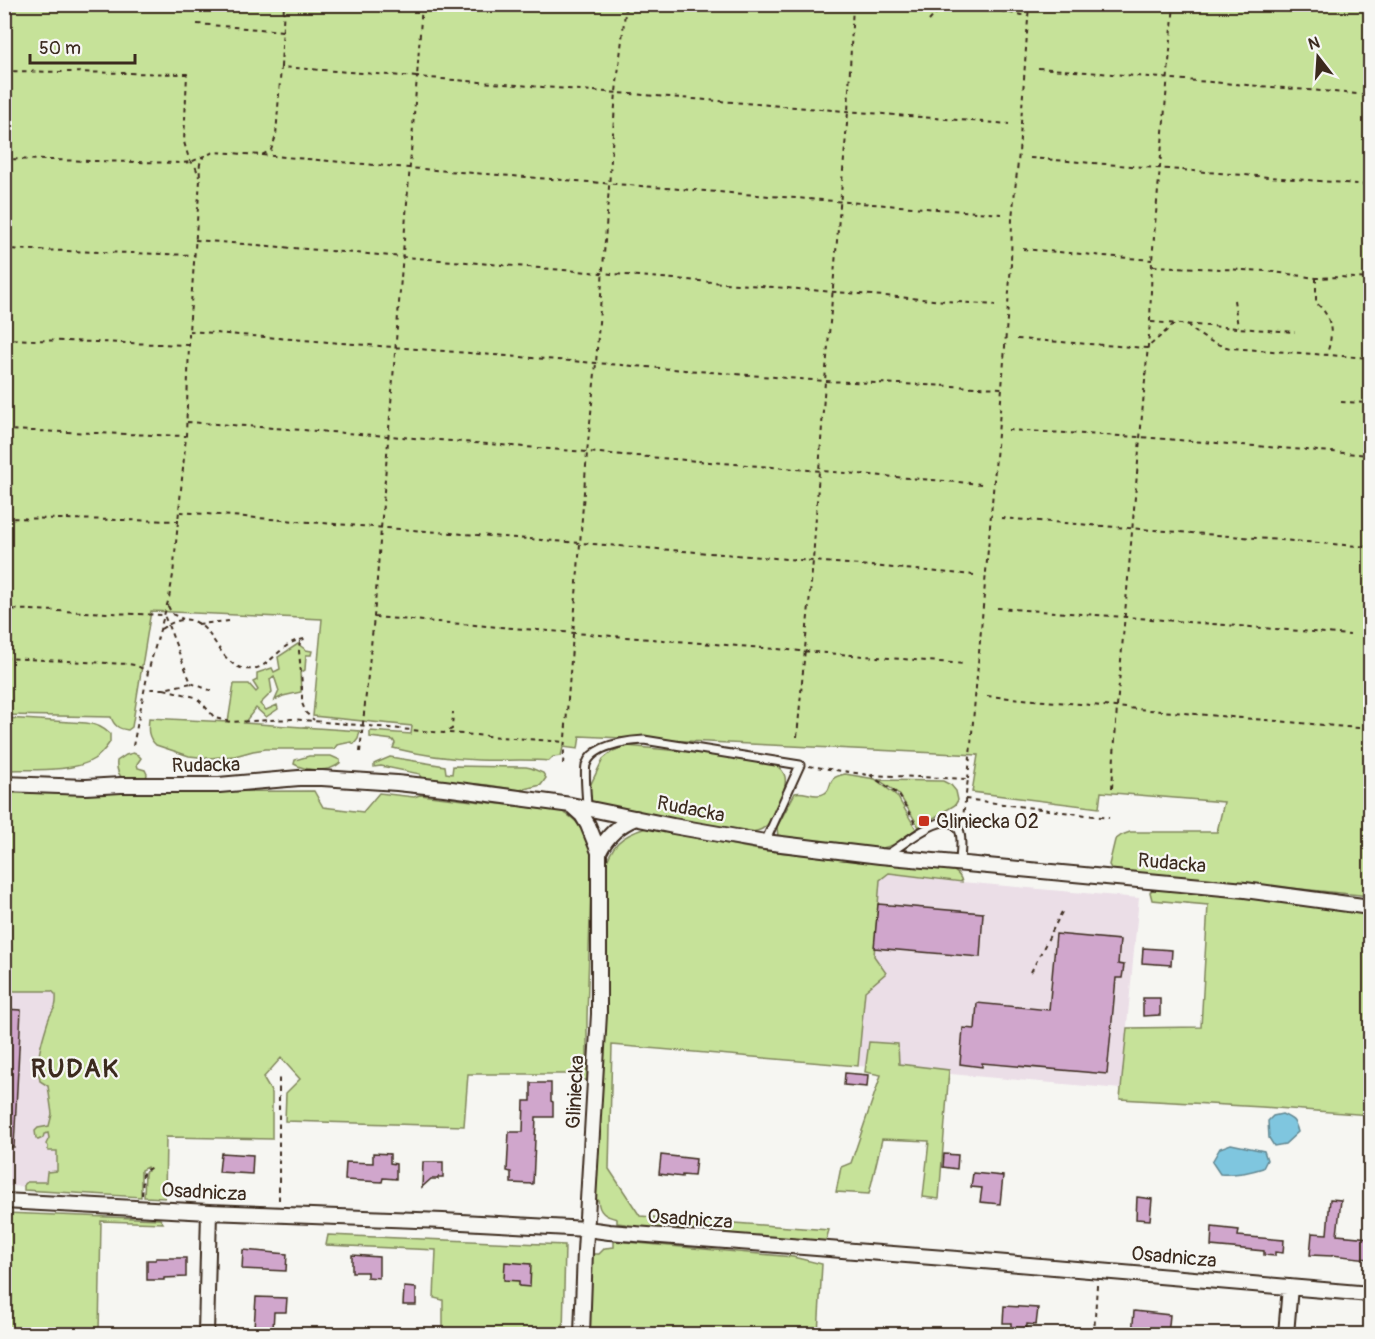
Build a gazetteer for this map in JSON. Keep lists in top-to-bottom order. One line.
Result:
{"streets":{"street":["Rudacka","Gliniecka","Osadnicza"]},"crossings":[["Rudacka","Gliniecka"],["Gliniecka","Osadnicza"]],"districts":["RUDAK"],"places":{"transit":["Gliniecka 02"]},"scale_bar":"50 m","north":"top"}
